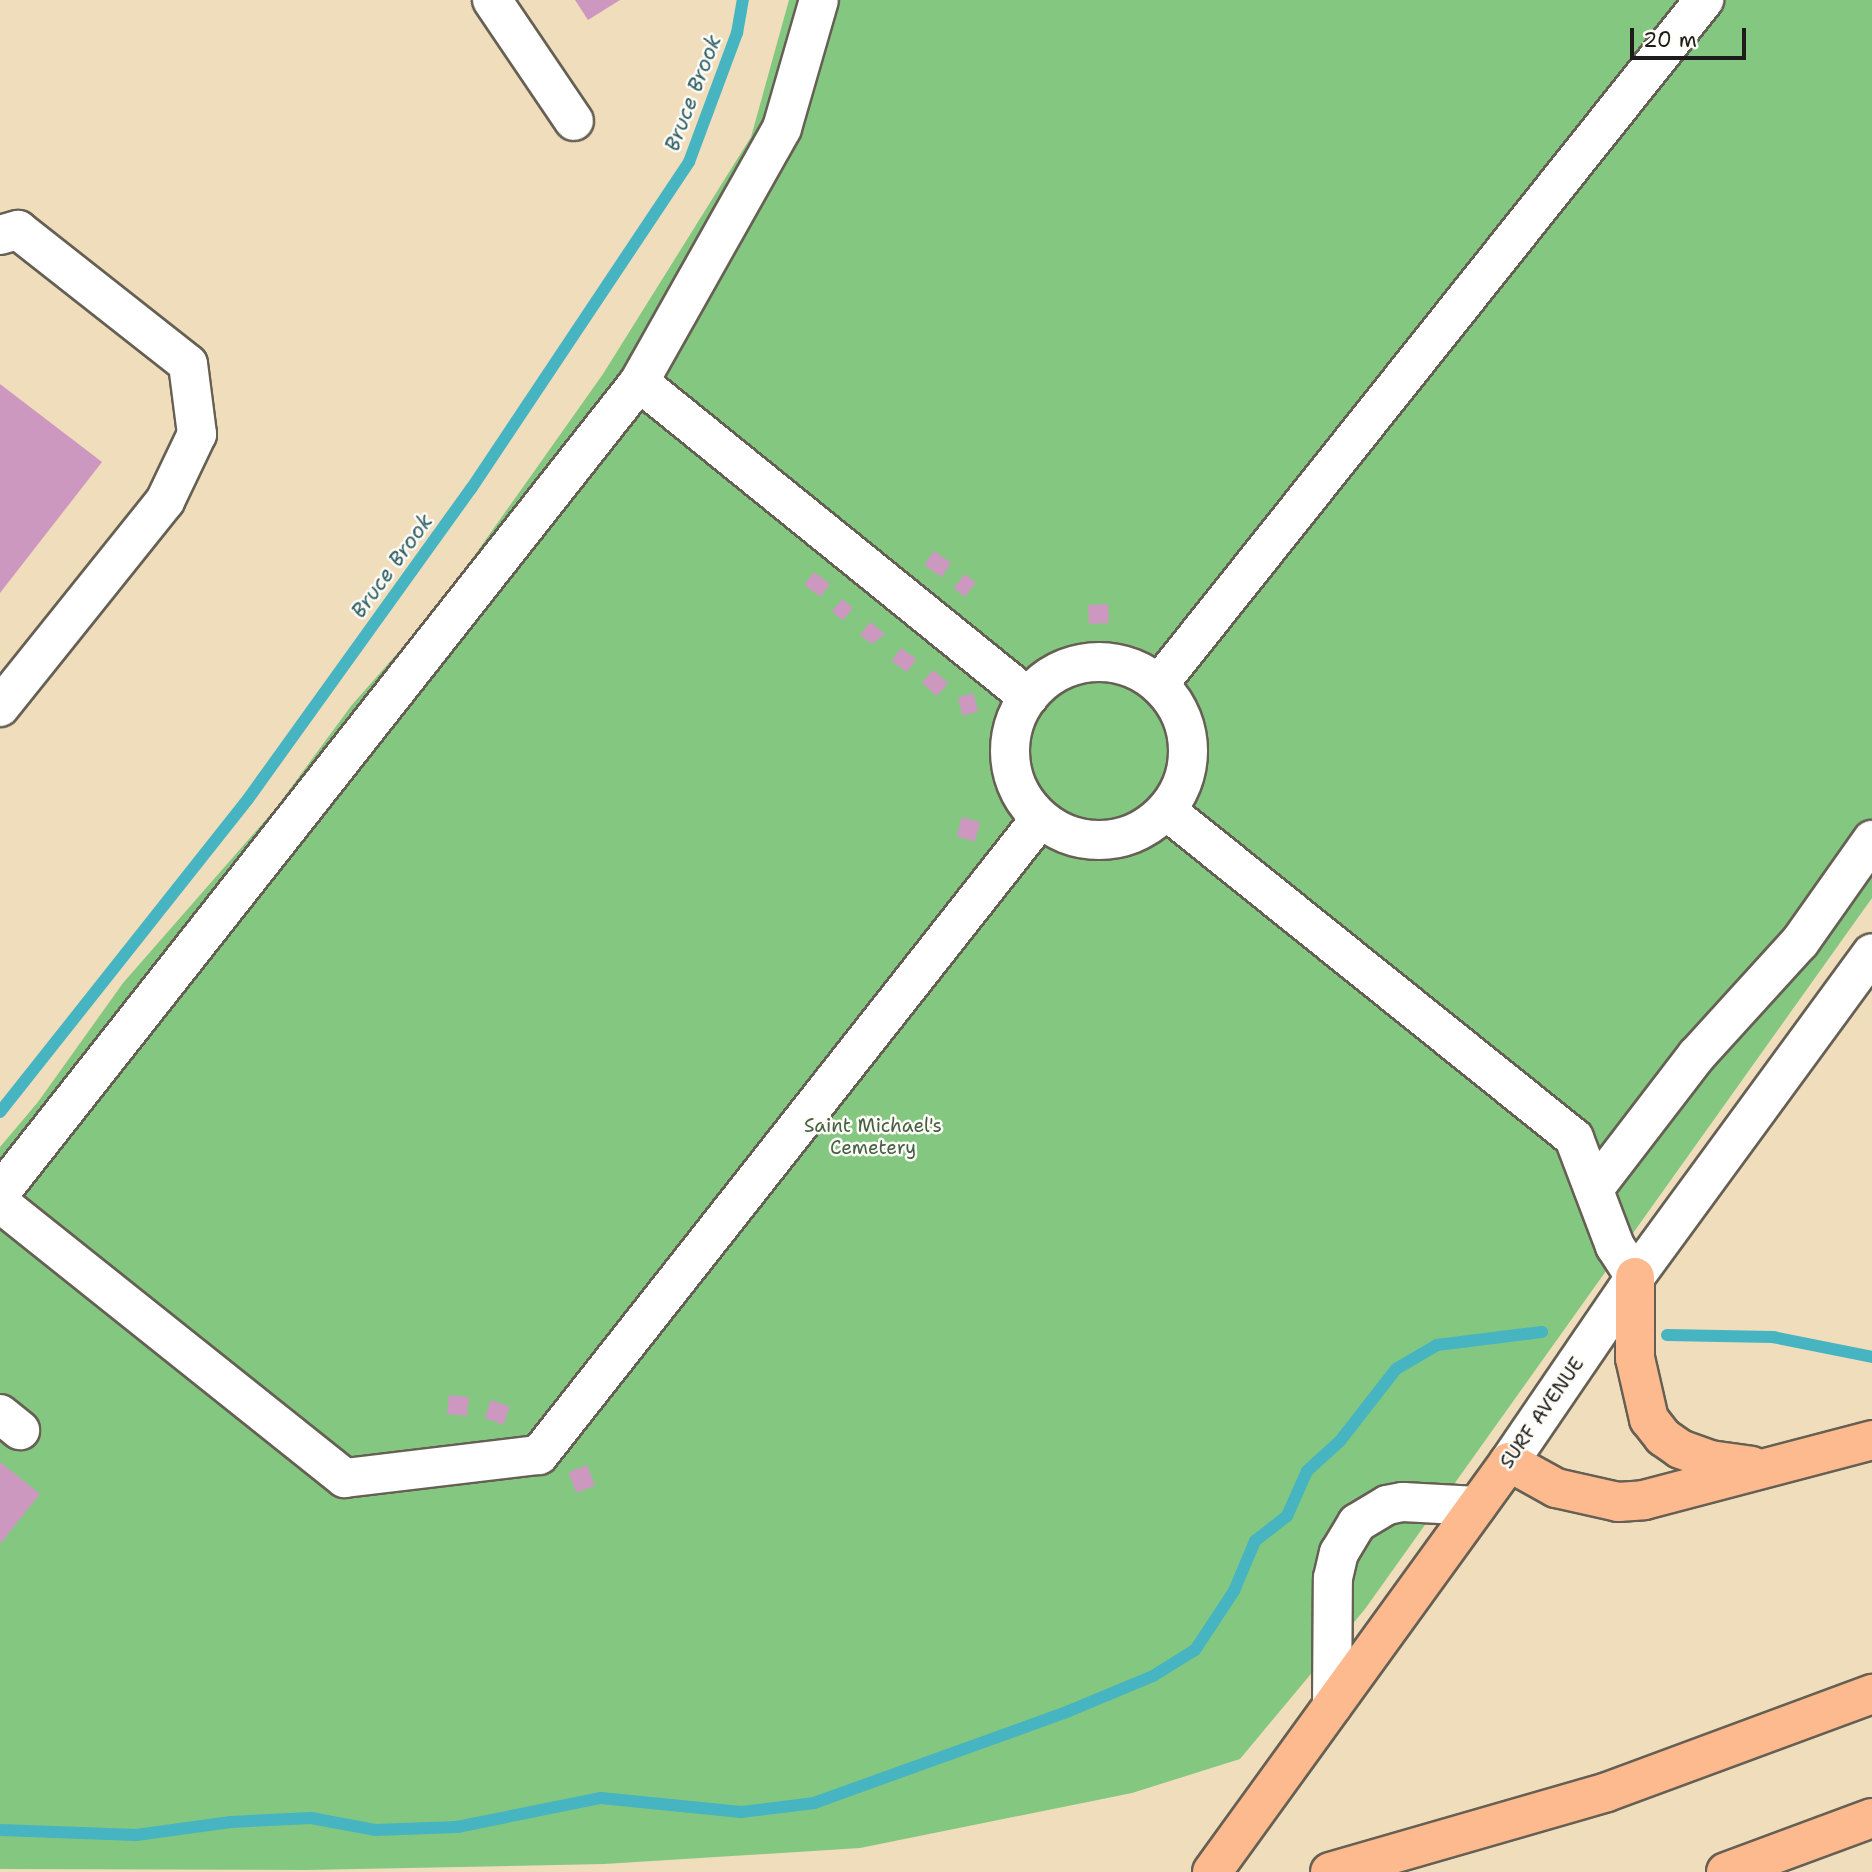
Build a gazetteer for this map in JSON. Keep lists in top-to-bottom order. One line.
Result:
{"streets":{"main road":["SURF AVENUE"]},"water":["Bruce Brook"],"parks":["Saint Michael's Cemetery"],"scale_bar":"20 m"}
